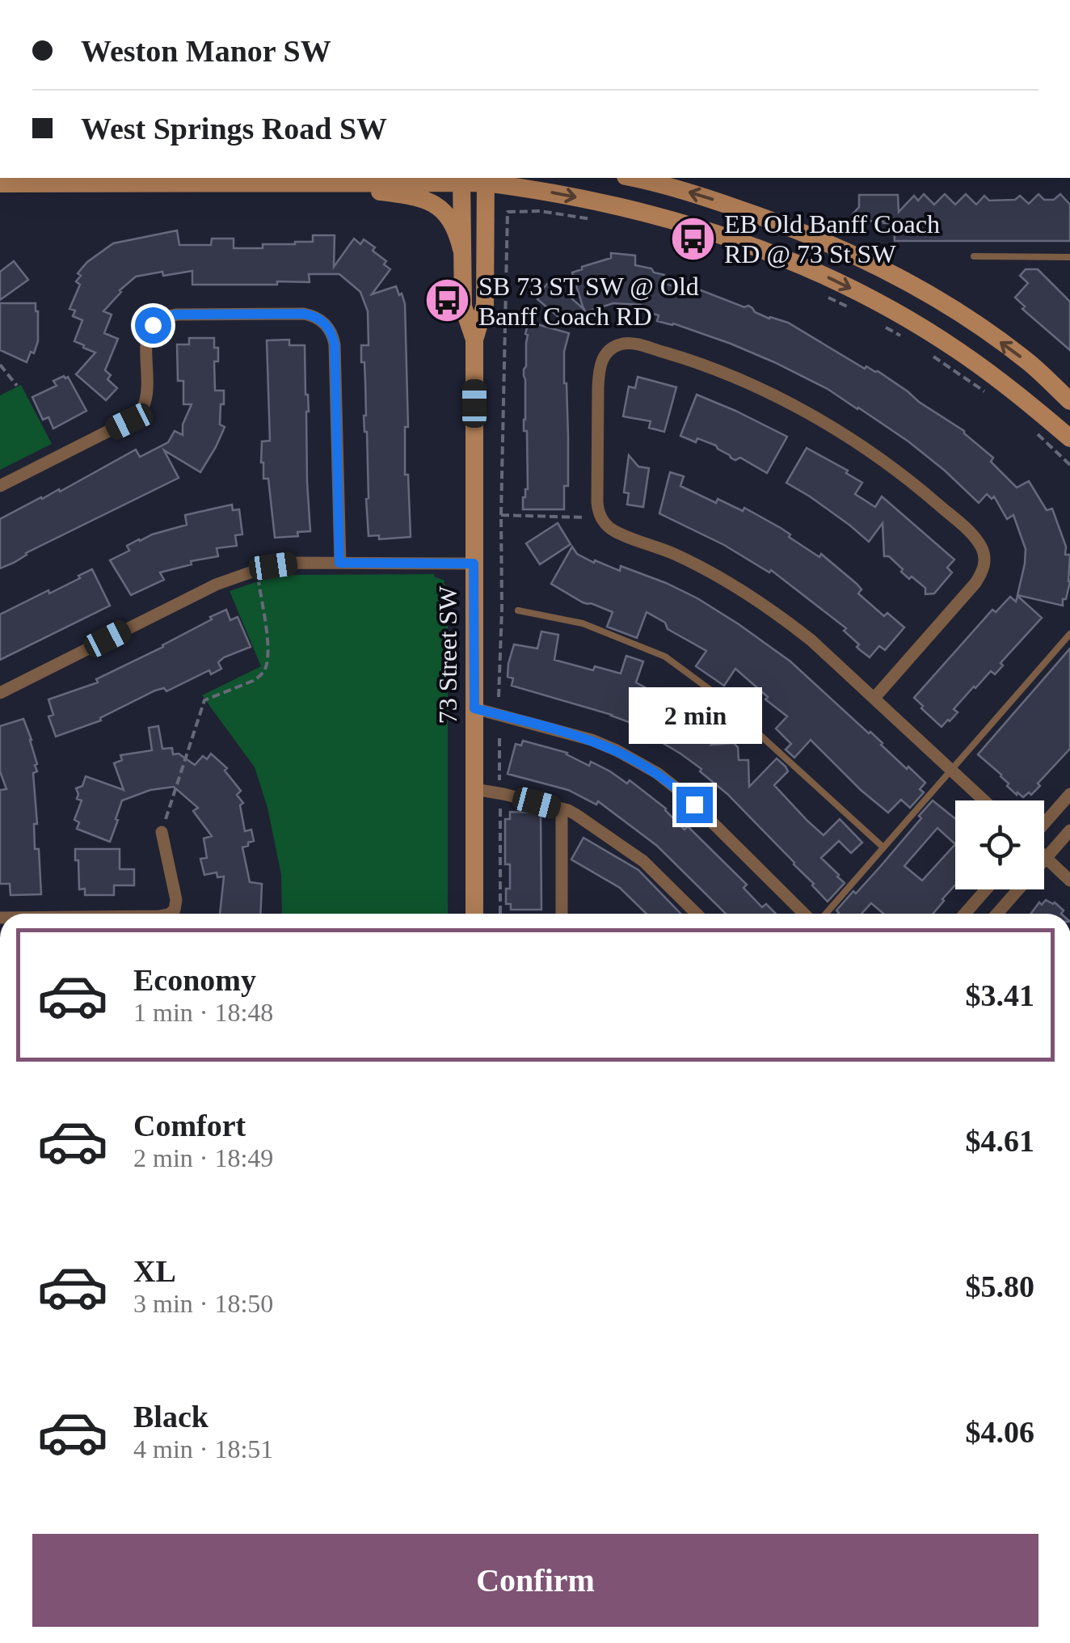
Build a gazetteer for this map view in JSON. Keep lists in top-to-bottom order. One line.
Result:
{"streets":{"main road":["73 Street SW"]},"places":{"bus stop":["EB Old Banff Coach RD @ 73 St SW","SB 73 ST SW @ Old Banff Coach RD"]},"page":{"banner":["Weston Manor SW","West Springs Road SW"],"bubble":"2 min","list":[{"name":"Economy","note":"1 min · 18:48","value":"$3.41"},{"name":"Comfort","note":"2 min · 18:49","value":"$4.61"},{"name":"XL","note":"3 min · 18:50","value":"$5.80"},{"name":"Black","note":"4 min · 18:51","value":"$4.06"}],"buttons":"Confirm"}}
